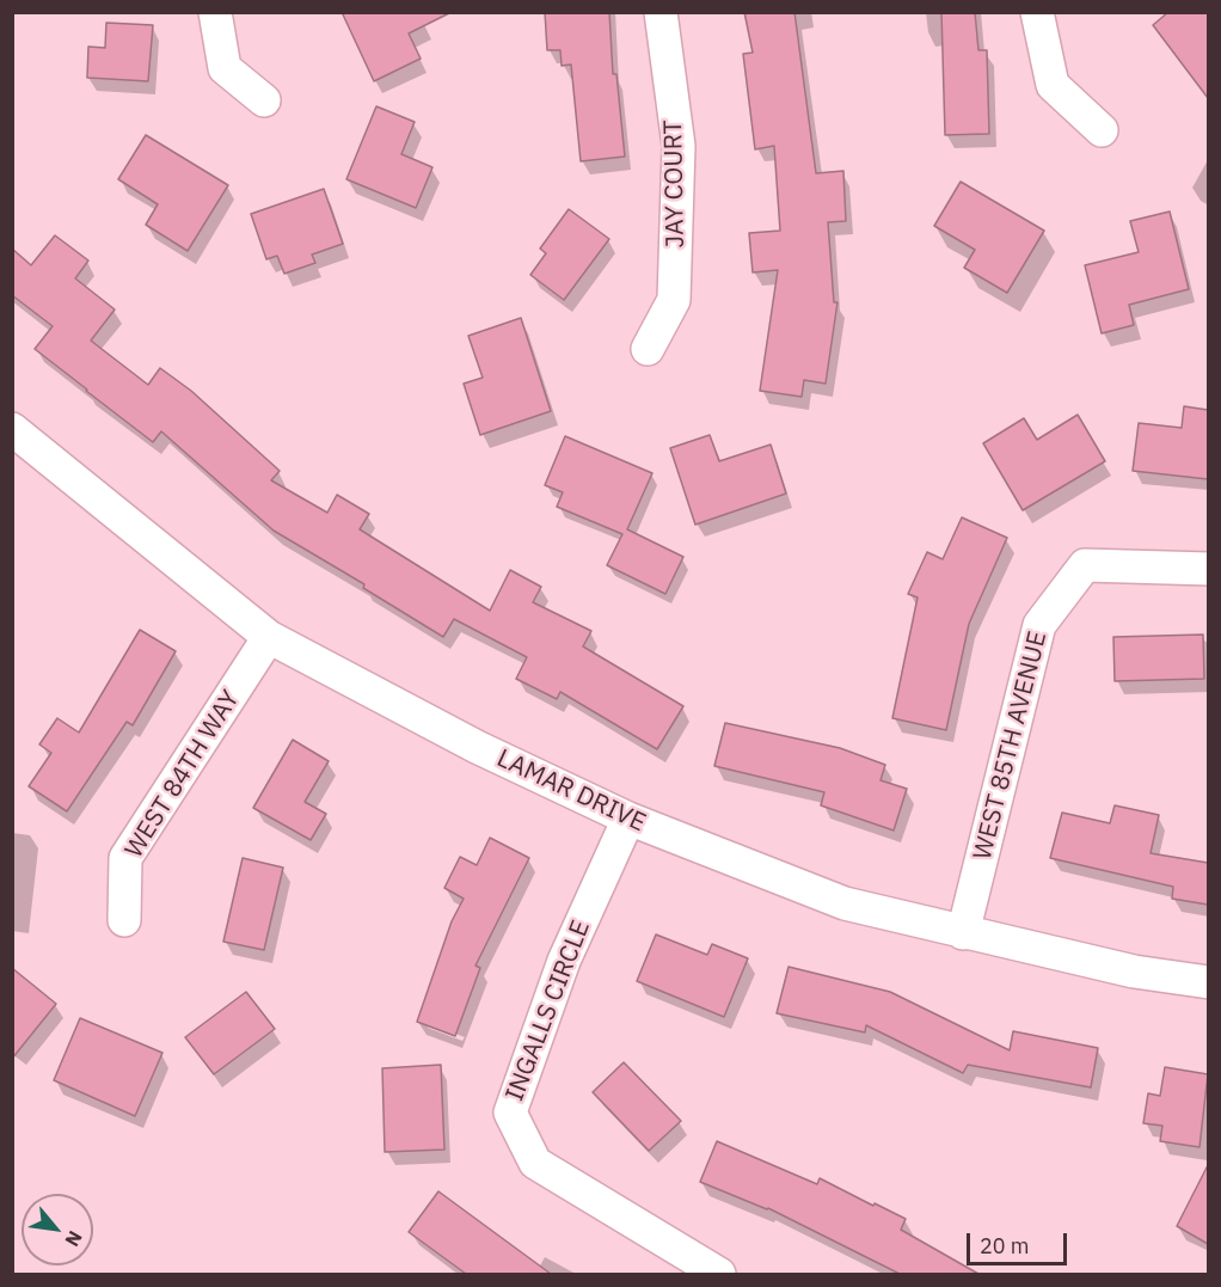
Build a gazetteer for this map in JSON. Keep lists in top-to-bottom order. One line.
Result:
{"streets":{"street":["JAY COURT","WEST 85TH AVENUE","WEST 84TH WAY","LAMAR DRIVE","INGALLS CIRCLE"]},"crossings":[["WEST 85TH AVENUE","LAMAR DRIVE"],["WEST 84TH WAY","LAMAR DRIVE"],["LAMAR DRIVE","INGALLS CIRCLE"]],"scale_bar":"20 m","north":"bottom right"}
